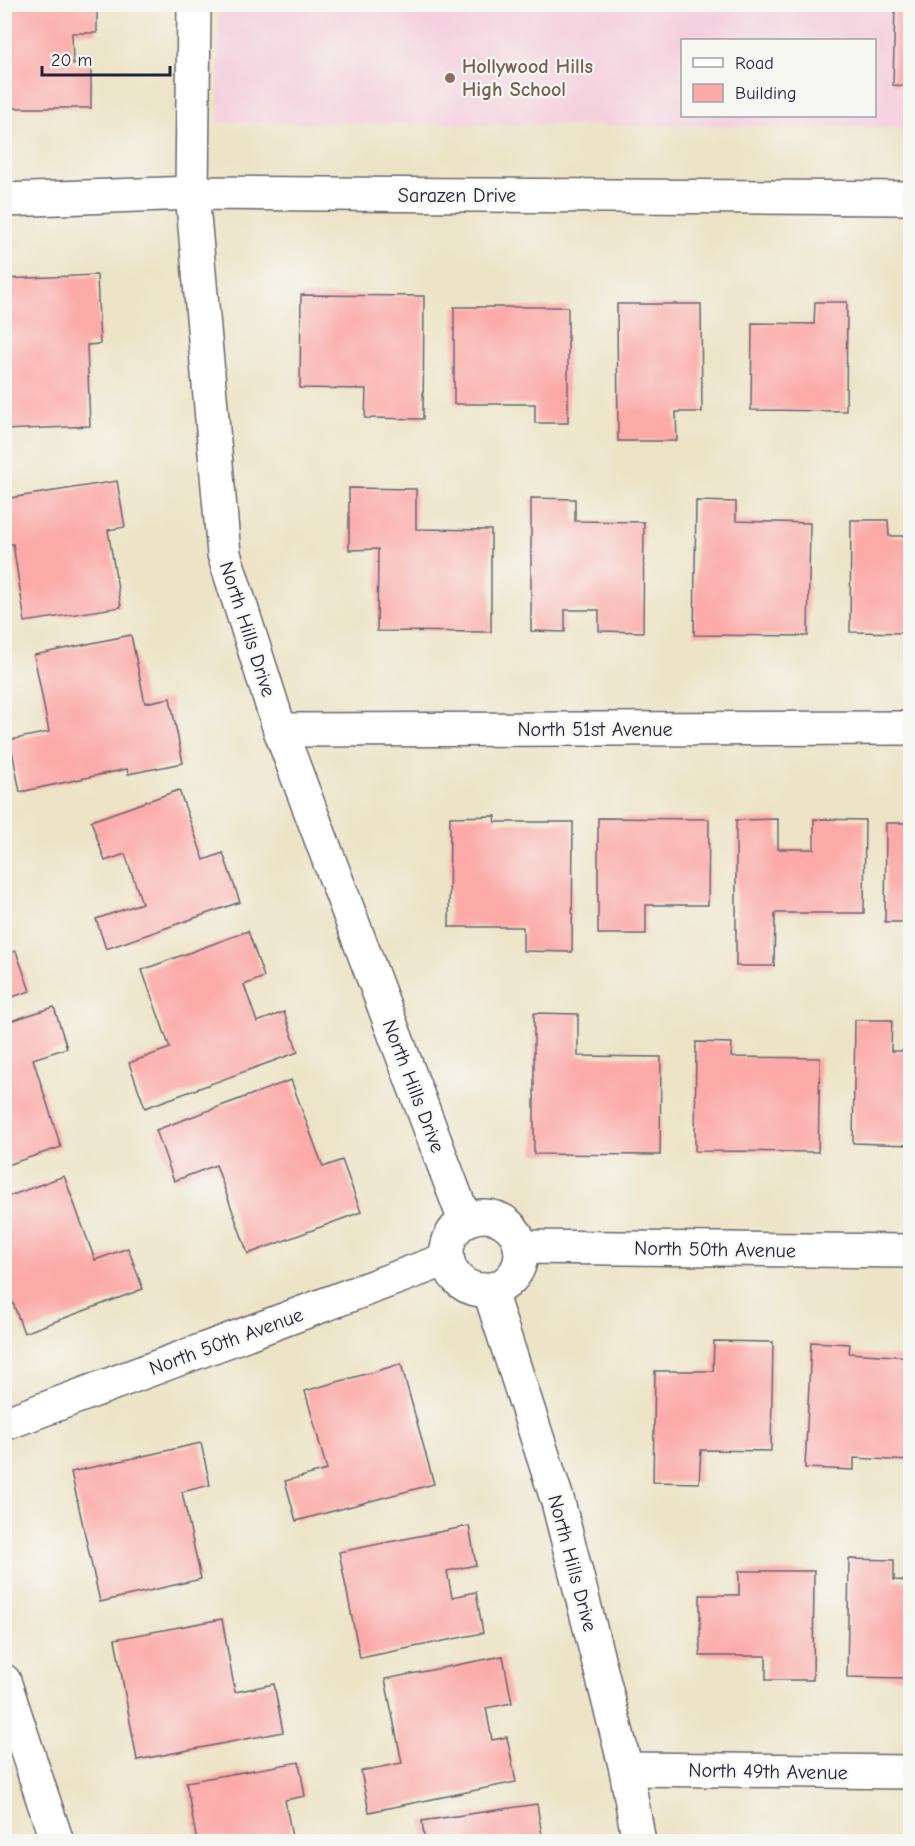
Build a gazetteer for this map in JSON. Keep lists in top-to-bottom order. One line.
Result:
{"streets":{"street":["Sarazen Drive","North Hills Drive","North 51st Avenue","North 50th Avenue","North 49th Avenue"]},"crossings":[["Sarazen Drive","North Hills Drive"],["North Hills Drive","North 51st Avenue"],["North Hills Drive","North 50th Avenue"],["North Hills Drive","North 49th Avenue"]],"places":["Hollywood Hills High School"],"legend":["Road","Building"],"scale_bar":"20 m"}
